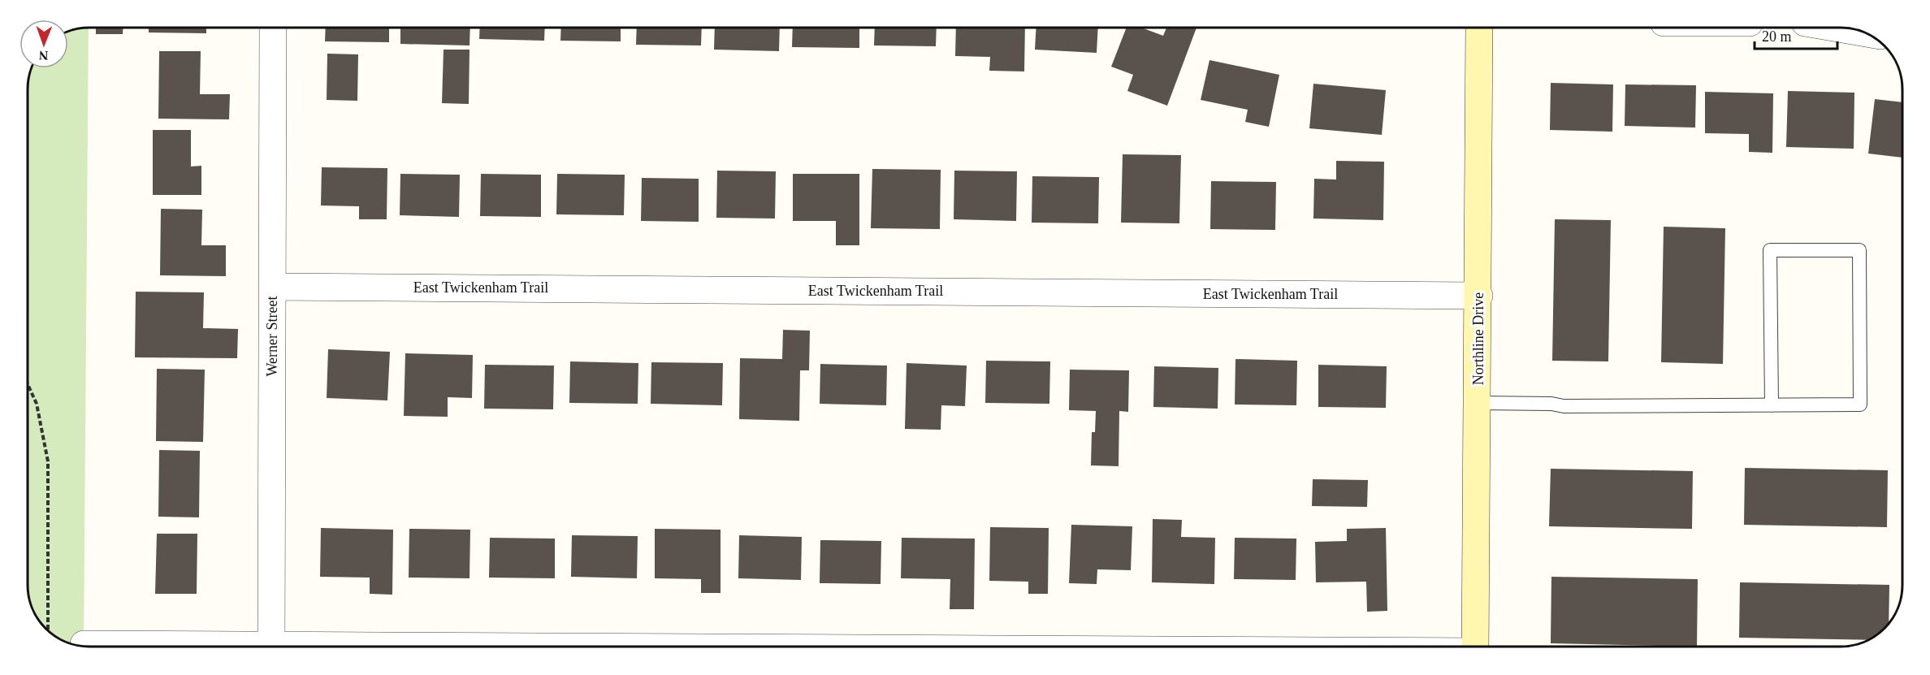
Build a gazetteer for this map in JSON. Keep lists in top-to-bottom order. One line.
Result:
{"streets":{"street":["East Twickenham Trail","Werner Street","Northline Drive"]},"crossings":[["East Twickenham Trail","Werner Street"],["East Twickenham Trail","Northline Drive"]],"scale_bar":"20 m","north":"bottom"}
